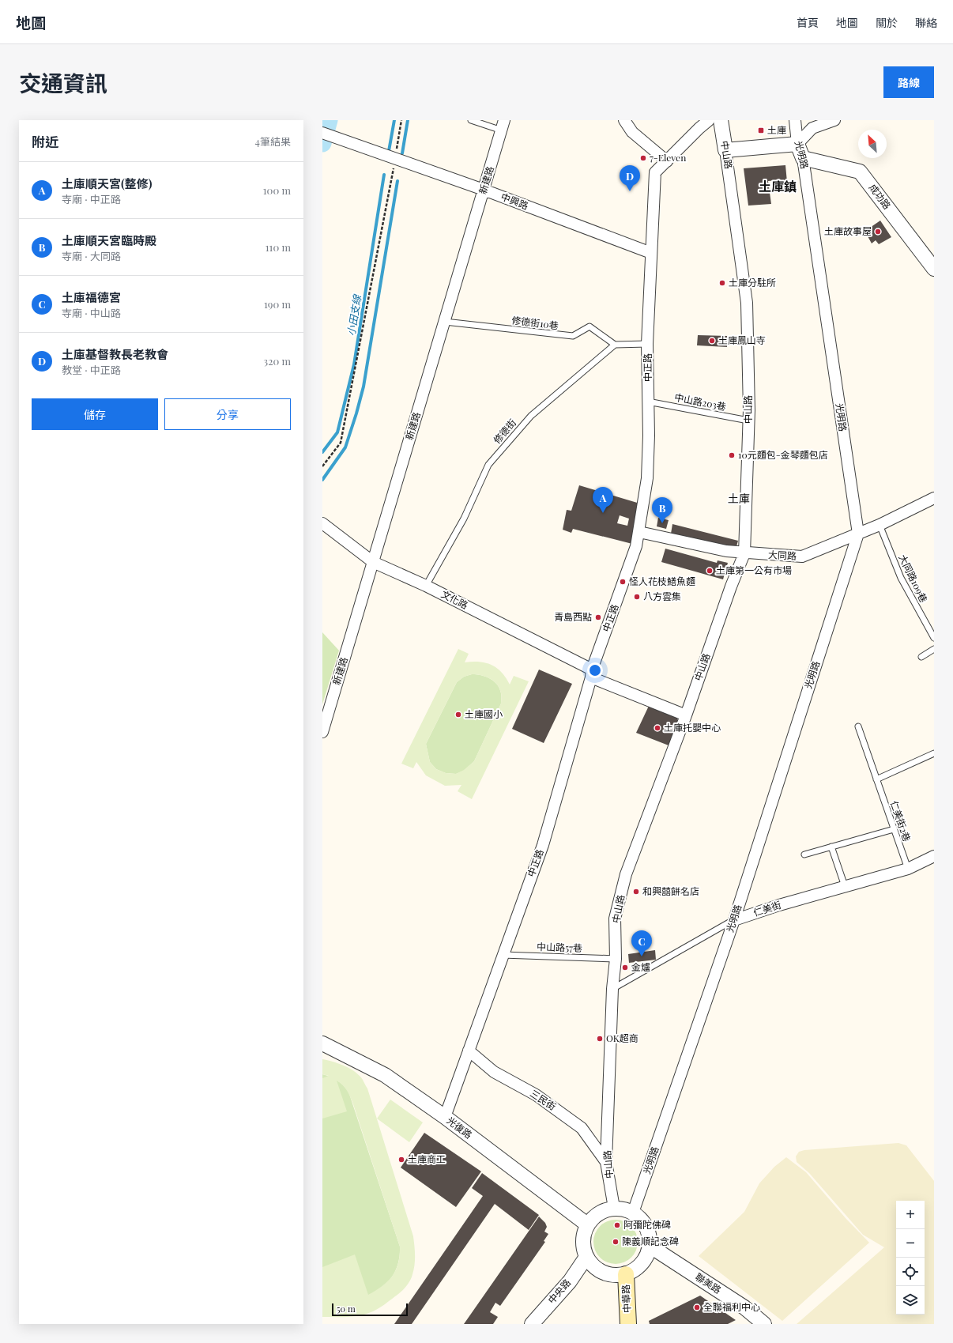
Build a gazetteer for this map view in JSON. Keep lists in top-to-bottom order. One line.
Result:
{"streets":{"main road":["中華路"],"street":["中山路","光明路","新建路","成功路","中興路","中正路","大同路","文化路","仁美街","三民街","光復路","聯美路","中央路"],"lane":["修德街10巷","中山路203巷","修德街","大同路109巷","仁美街2巷","中山路57巷"]},"crossings":[["中山路","光明路"],["中山路","中山路203巷"],["中山路","大同路"],["中山路","文化路"],["中山路","仁美街"],["中山路","中山路57巷"],["中山路","三民街"],["中山路","光復路"],["中山路","聯美路"],["中山路","中央路"],["中山路","中華路"],["光明路","成功路"],["光明路","大同路"],["光明路","仁美街"],["光明路","光復路"],["光明路","聯美路"],["光明路","中央路"],["光明路","中華路"],["新建路","中興路"],["新建路","修德街10巷"],["新建路","文化路"],["中興路","中正路"],["修德街10巷","修德街"],["中正路","中山路203巷"],["中正路","大同路"],["中正路","文化路"],["中正路","中山路57巷"],["中正路","三民街"],["中正路","光復路"],["修德街","文化路"],["大同路","大同路109巷"],["仁美街2巷","仁美街"],["光復路","聯美路"],["光復路","中央路"],["光復路","中華路"],["聯美路","中央路"],["聯美路","中華路"],["中央路","中華路"]],"districts":["土庫鎮","土庫"],"water":["小田支線"],"places":{"transit":["土庫"],"other":["7-Eleven","土庫故事屋","土庫分駐所","土庫鳳山寺","10元麵包-金琴麵包店","土庫第一公有市場","怪人花枝鱔魚麵","八方雲集","青島西點","土庫國小","土庫托嬰中心","和興囍餅名店","金爐","OK超商","土庫商工","阿彌陀佛碑","陳義順記念碑","全聯福利中心"]},"scale_bar":"50 m","north":"top left","page":{"header":"地圖","nav":["首頁","地圖","關於","聯絡"],"title":"交通資訊","buttons":["路線",["儲存","分享"]],"heading":["附近","4筆結果"],"list":[{"mark":"A","name":"土庫順天宮(整修)","note":"寺廟 · 中正路","value":"100 m"},{"mark":"B","name":"土庫順天宮臨時殿","note":"寺廟 · 大同路","value":"110 m"},{"mark":"C","name":"土庫福德宮","note":"寺廟 · 中山路","value":"190 m"},{"mark":"D","name":"土庫基督教長老教會","note":"教堂 · 中正路","value":"320 m"}],"pins":["D","A","B","C"],"map_buttons":["+","−"],"scale":"50 m"}}
